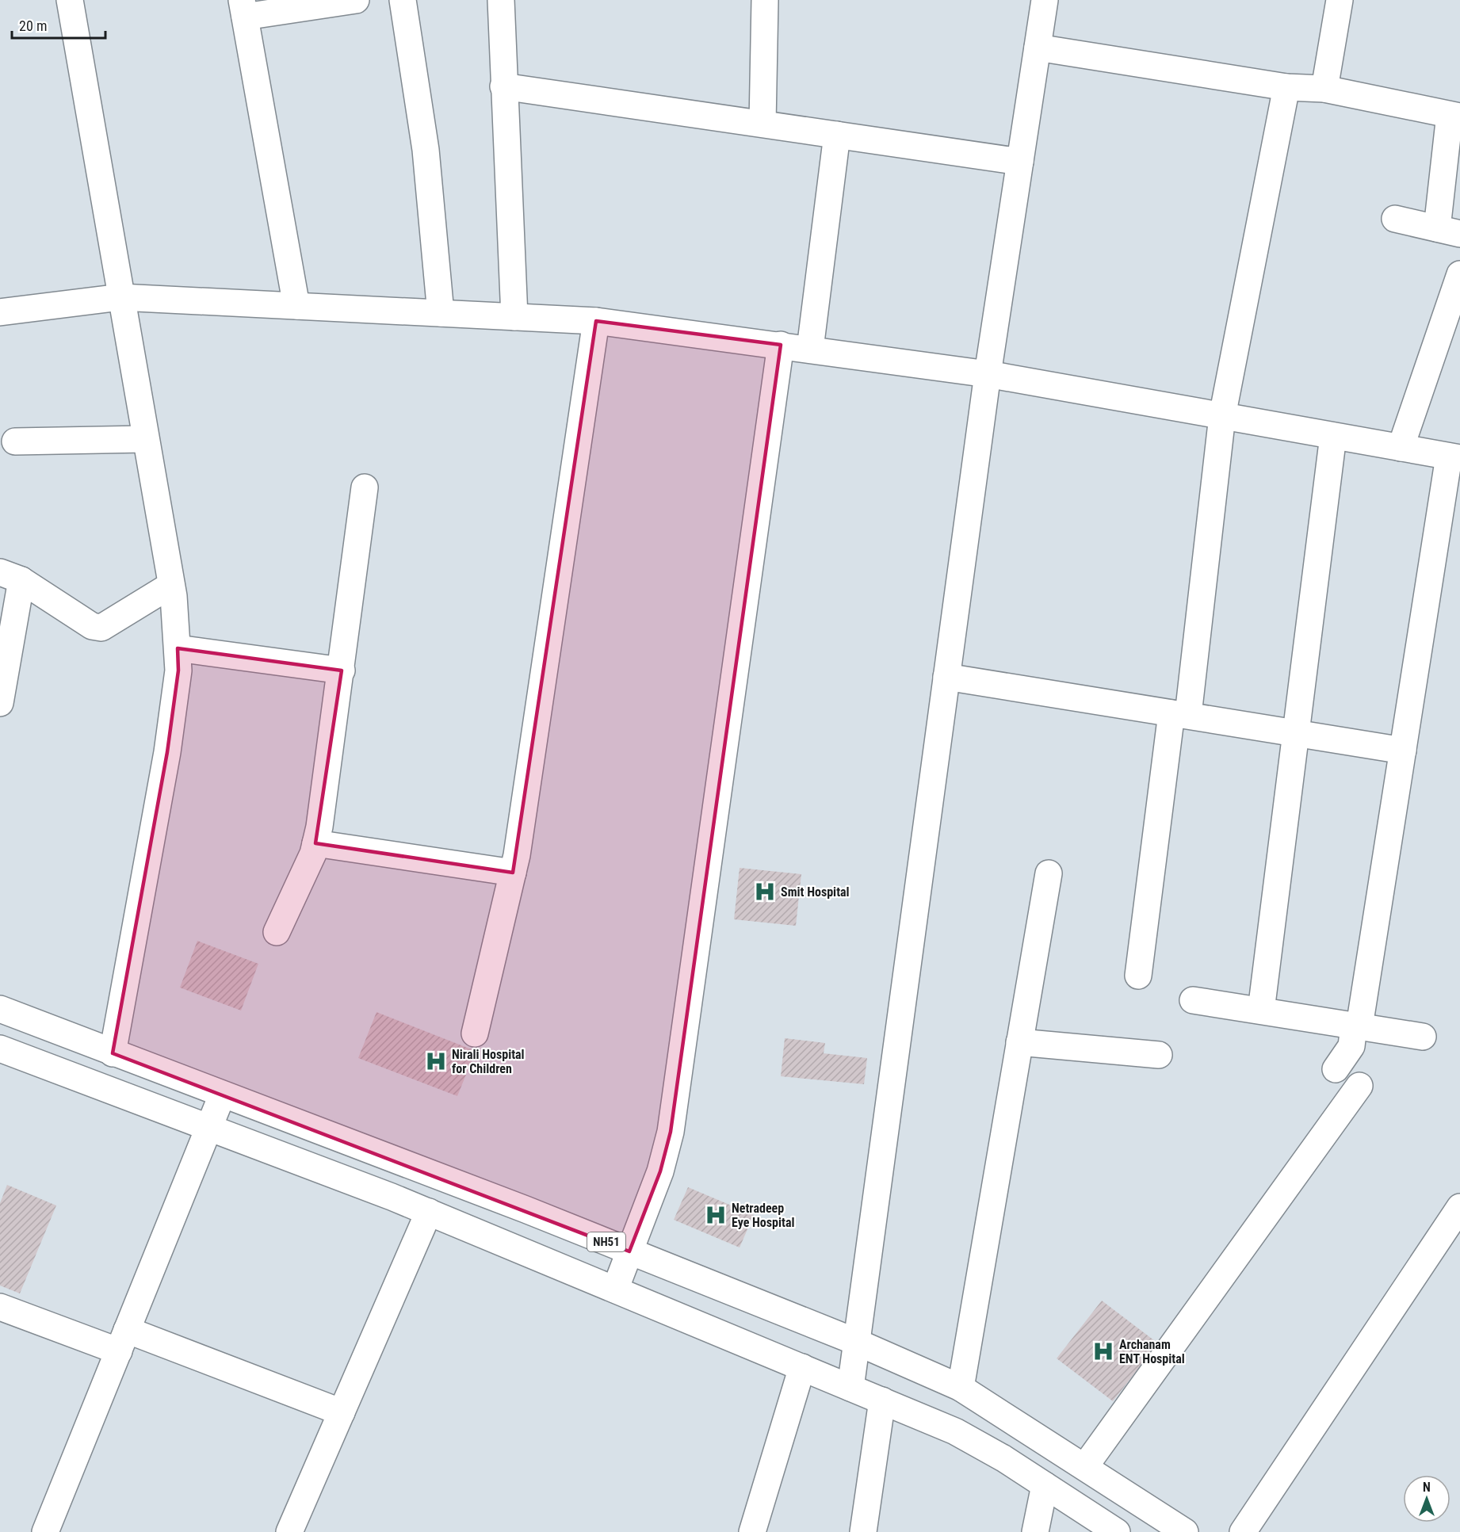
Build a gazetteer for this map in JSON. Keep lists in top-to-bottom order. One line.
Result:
{"streets":{"main road":["NH51"]},"places":{"hospital":["Smit Hospital","Nirali Hospital for Children","Netradeep Eye Hospital","Archanam ENT Hospital"]},"scale_bar":"20 m","north":"top"}
